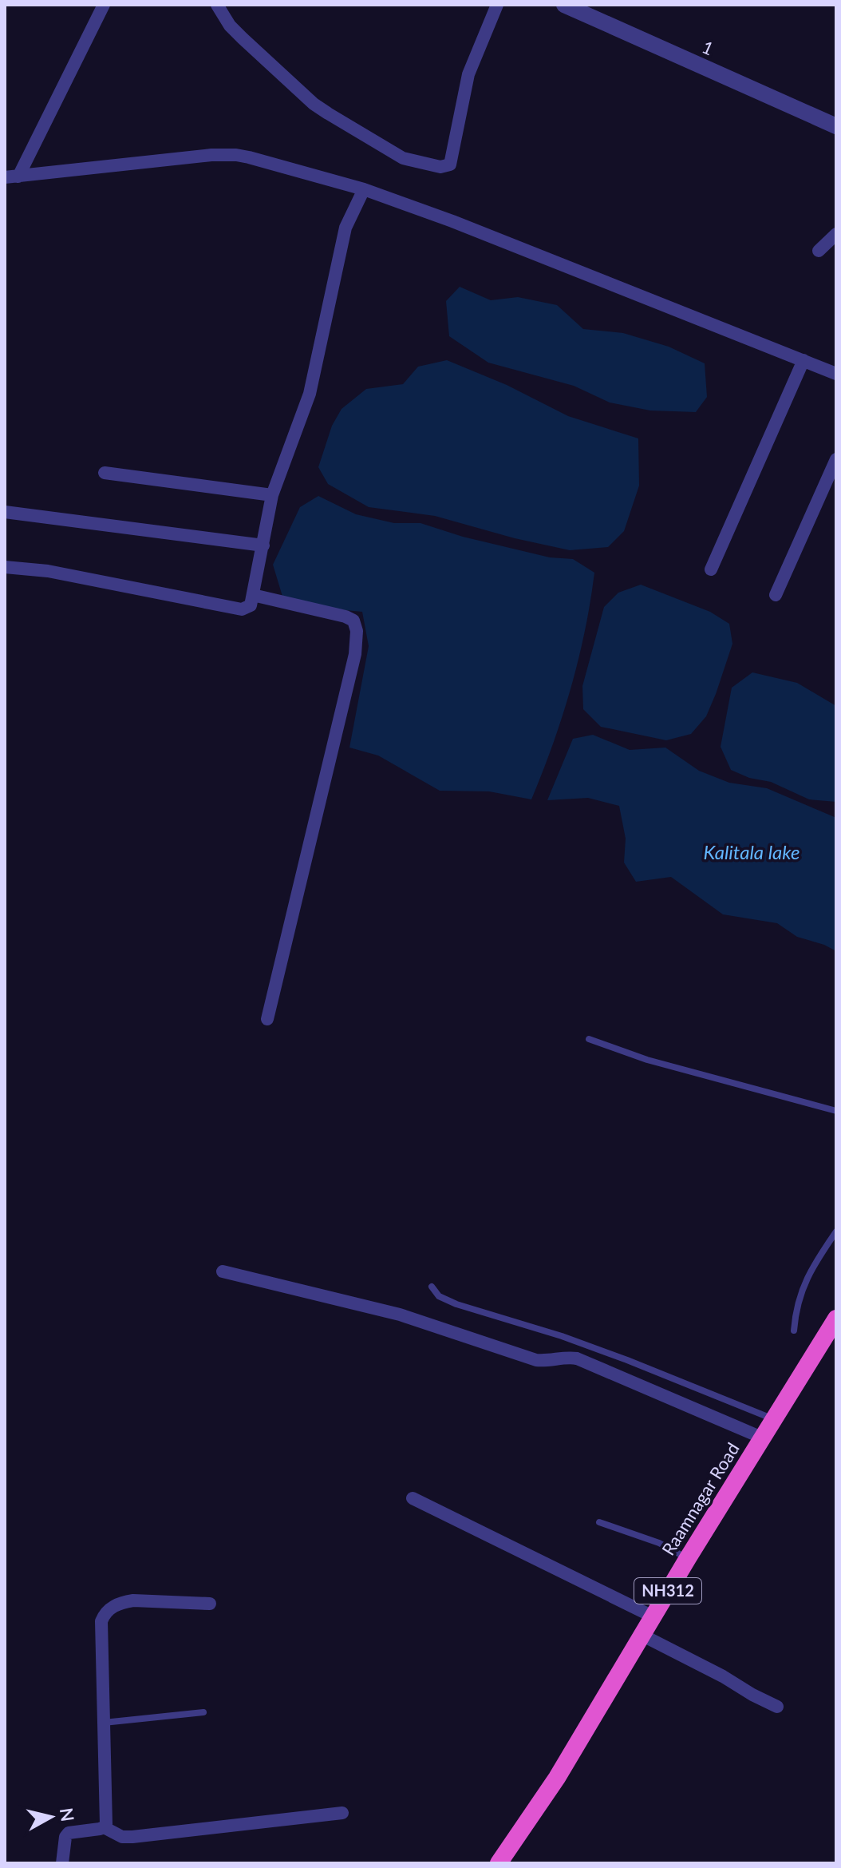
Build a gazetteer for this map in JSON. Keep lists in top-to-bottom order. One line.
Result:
{"streets":{"highway":["Raamnagar Road","NH312"],"street":["1"]},"water":["Kalitala lake"],"north":"right"}
